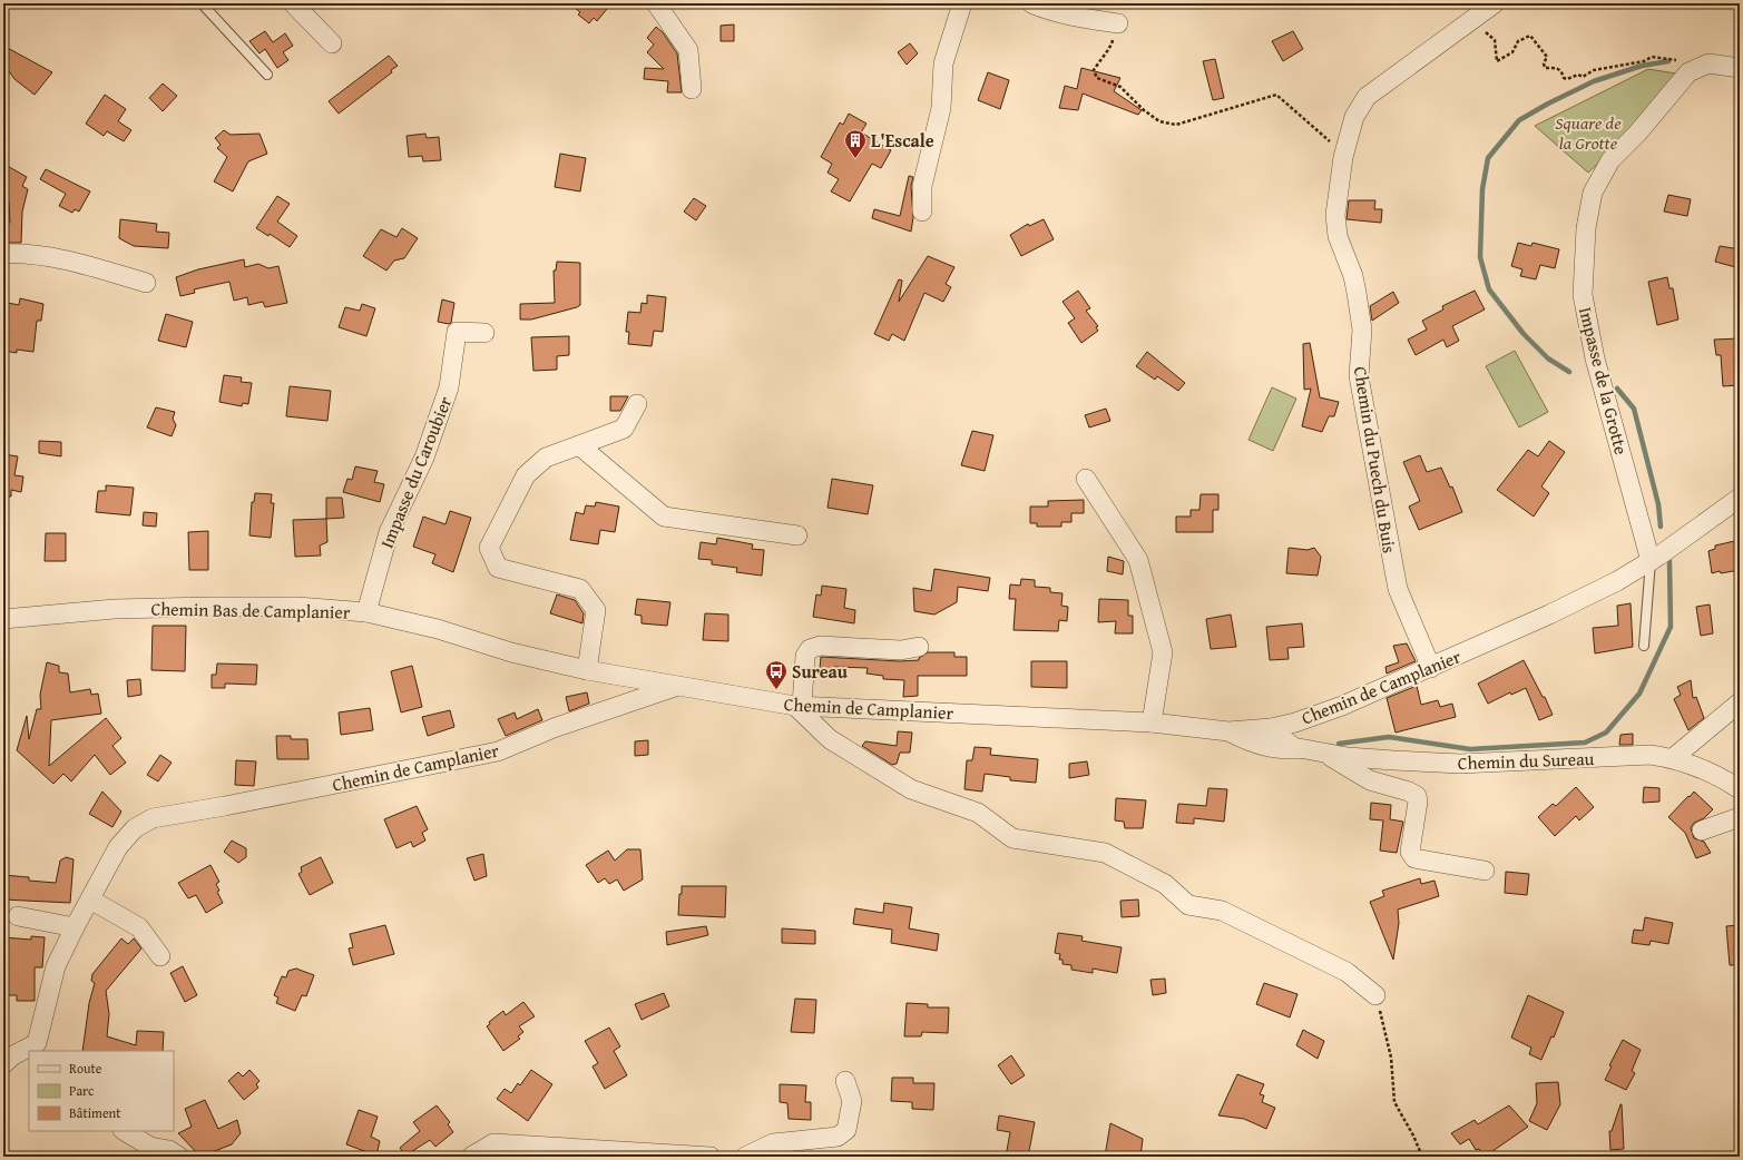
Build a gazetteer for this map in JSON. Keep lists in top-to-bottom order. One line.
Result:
{"streets":{"street":["Impasse de la Grotte","Chemin du Puech du Buis","Impasse du Caroubier","Chemin Bas de Camplanier","Chemin de Camplanier","Chemin du Sureau"]},"crossings":[["Impasse de la Grotte","Chemin de Camplanier"],["Chemin du Puech du Buis","Chemin de Camplanier"],["Impasse du Caroubier","Chemin Bas de Camplanier"],["Chemin Bas de Camplanier","Chemin de Camplanier"],["Chemin de Camplanier","Chemin du Sureau"]],"parks":["Square de la Grotte"],"places":{"building":["L'Escale"],"bus stop":["Sureau"]},"legend":["Route","Parc","Bâtiment"]}
